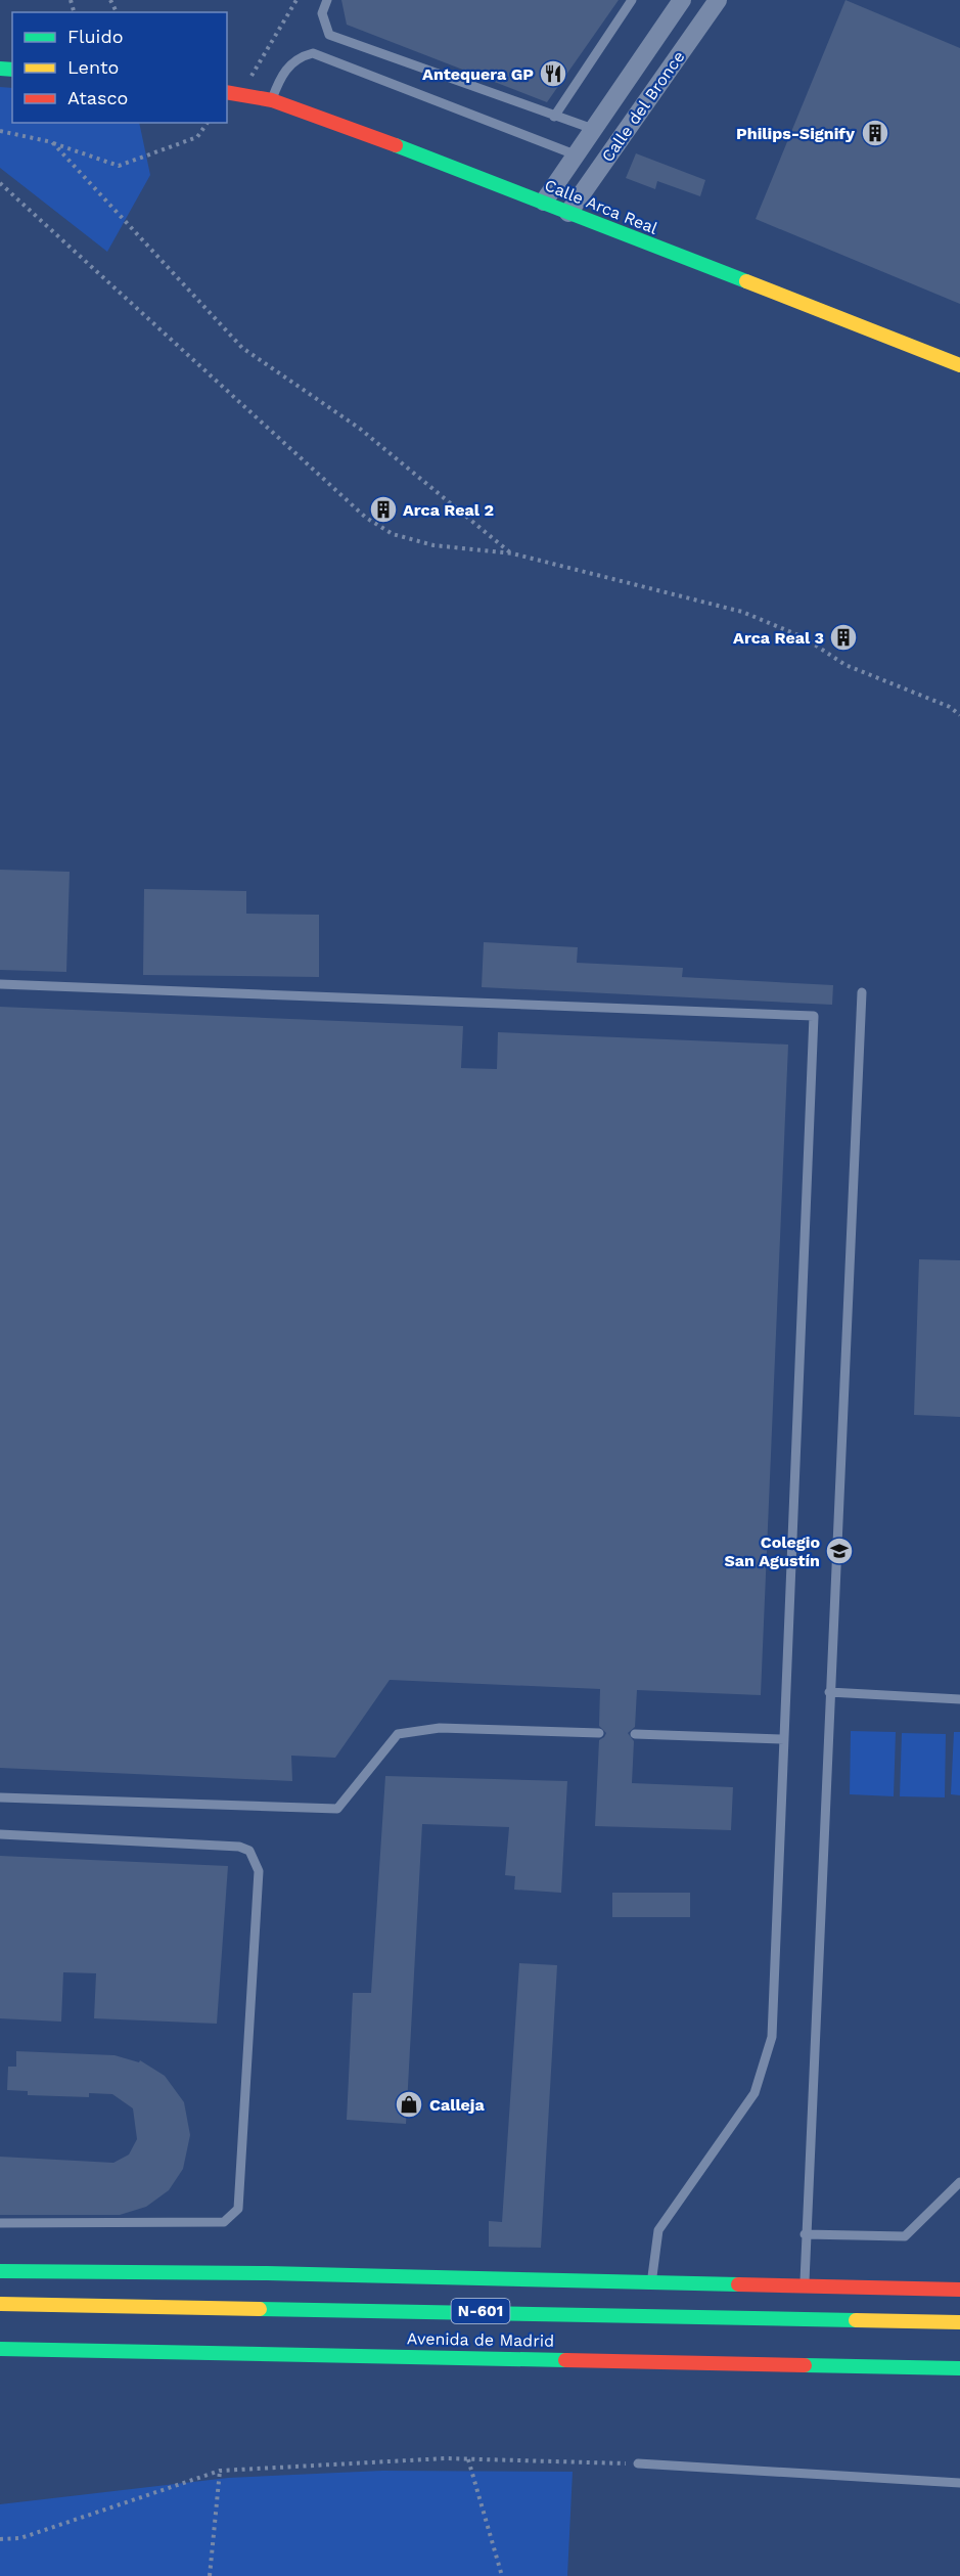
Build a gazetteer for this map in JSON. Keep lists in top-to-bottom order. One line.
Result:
{"streets":{"main road":["Calle Arca Real","N-601","Avenida de Madrid"],"street":["Calle del Bronce"]},"crossings":[["Calle del Bronce","Calle Arca Real"]],"places":{"restaurant":["Antequera GP"],"building":["Philips-Signify","Arca Real 2","Arca Real 3"],"school or university":["Colegio San Agustín"],"shop":["Calleja"]},"legend":["Fluido","Lento","Atasco"]}
